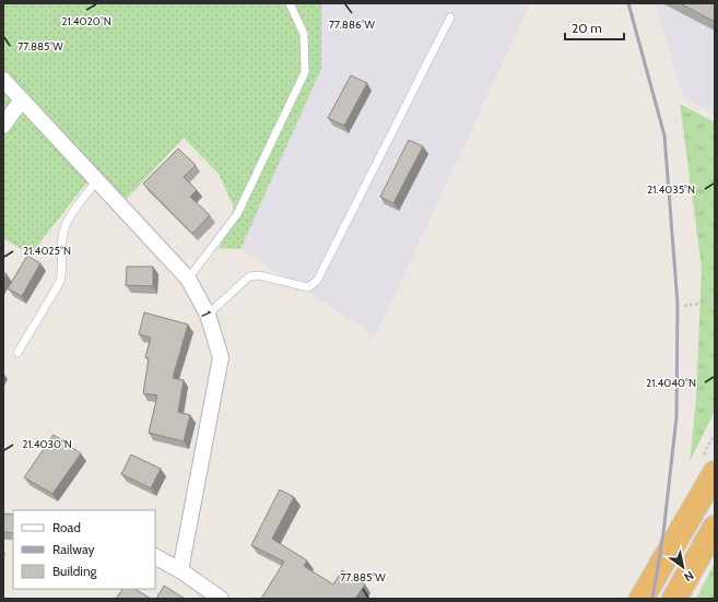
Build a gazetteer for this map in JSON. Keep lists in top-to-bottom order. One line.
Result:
{"streets":{"street":["1"]},"legend":["Road","Railway","Building"],"scale_bar":"20 m","north":"bottom right","coordinates":["21.4020°N","77.886°W","77.885°W","21.4035°N","21.4025°N","21.4040°N","21.4030°N"]}
